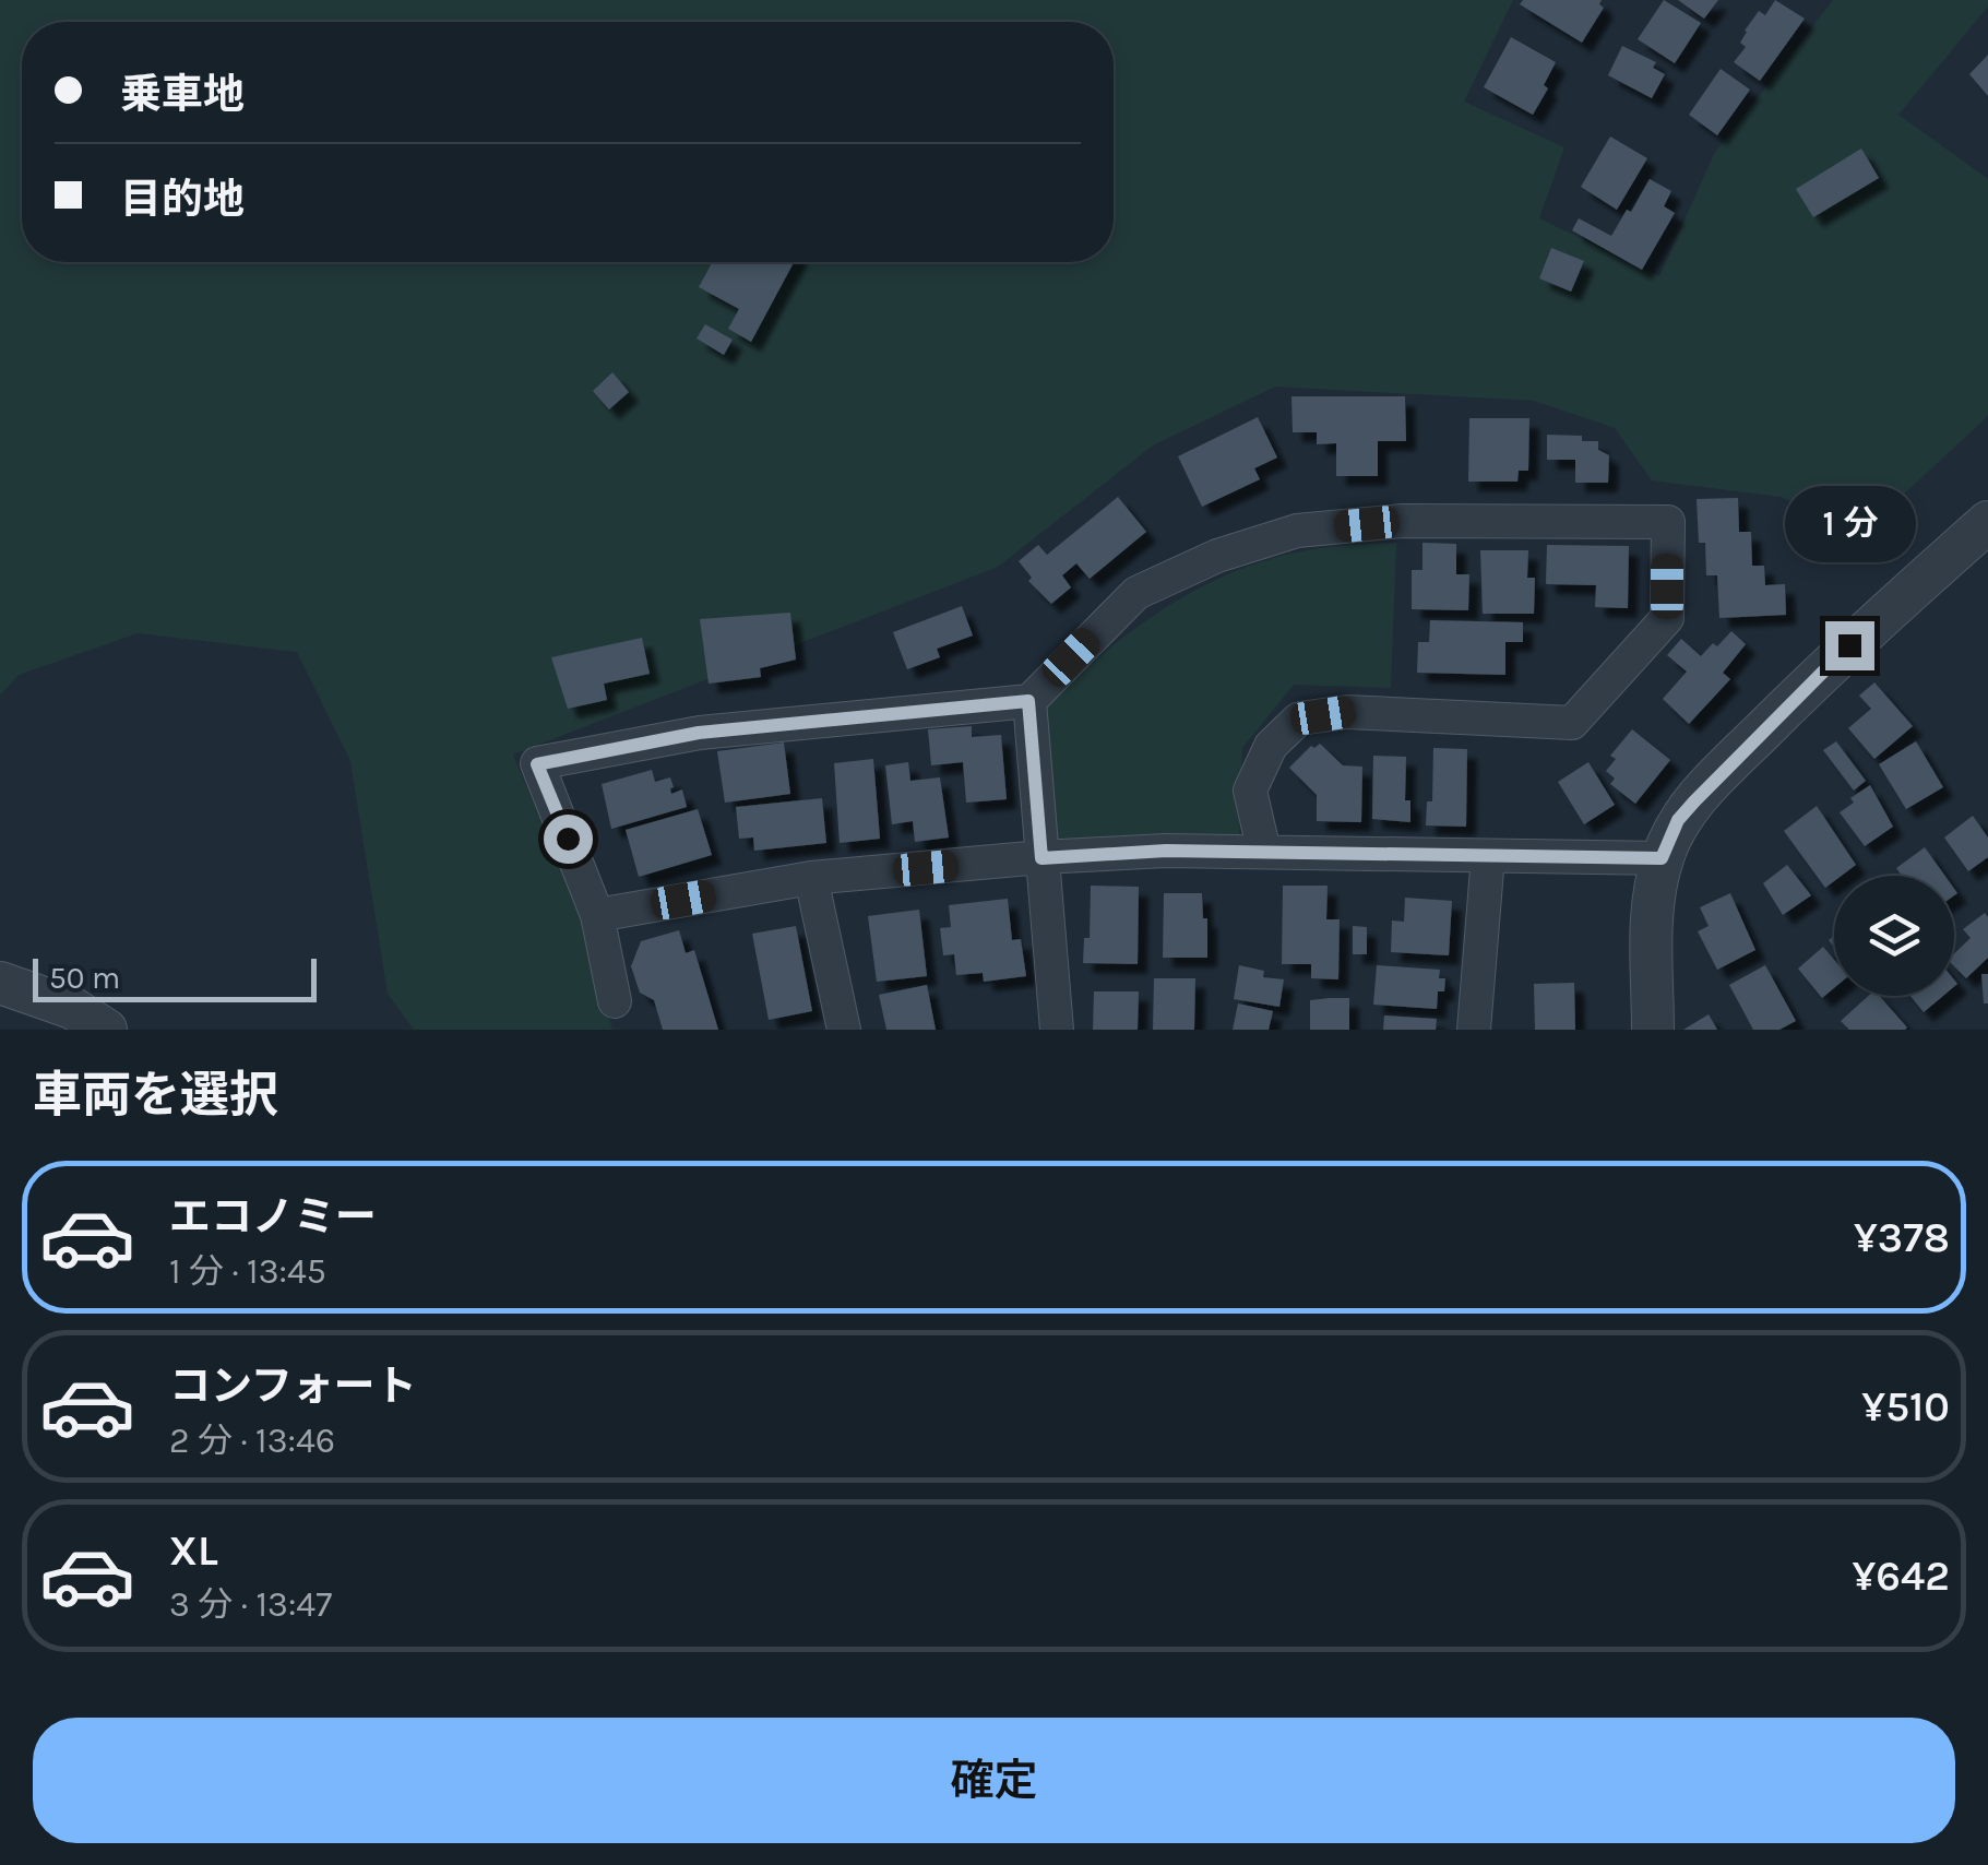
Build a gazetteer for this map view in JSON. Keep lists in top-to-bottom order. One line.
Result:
{"scale_bar":"50 m","page":{"banner":["乗車地","目的地"],"bubble":"1 分","scale":"50 m","heading":"車両を選択","list":[{"name":"エコノミー","note":"1 分 · 13:45","value":"¥378"},{"name":"コンフォート","note":"2 分 · 13:46","value":"¥510"},{"name":"XL","note":"3 分 · 13:47","value":"¥642"}],"buttons":"確定"}}
